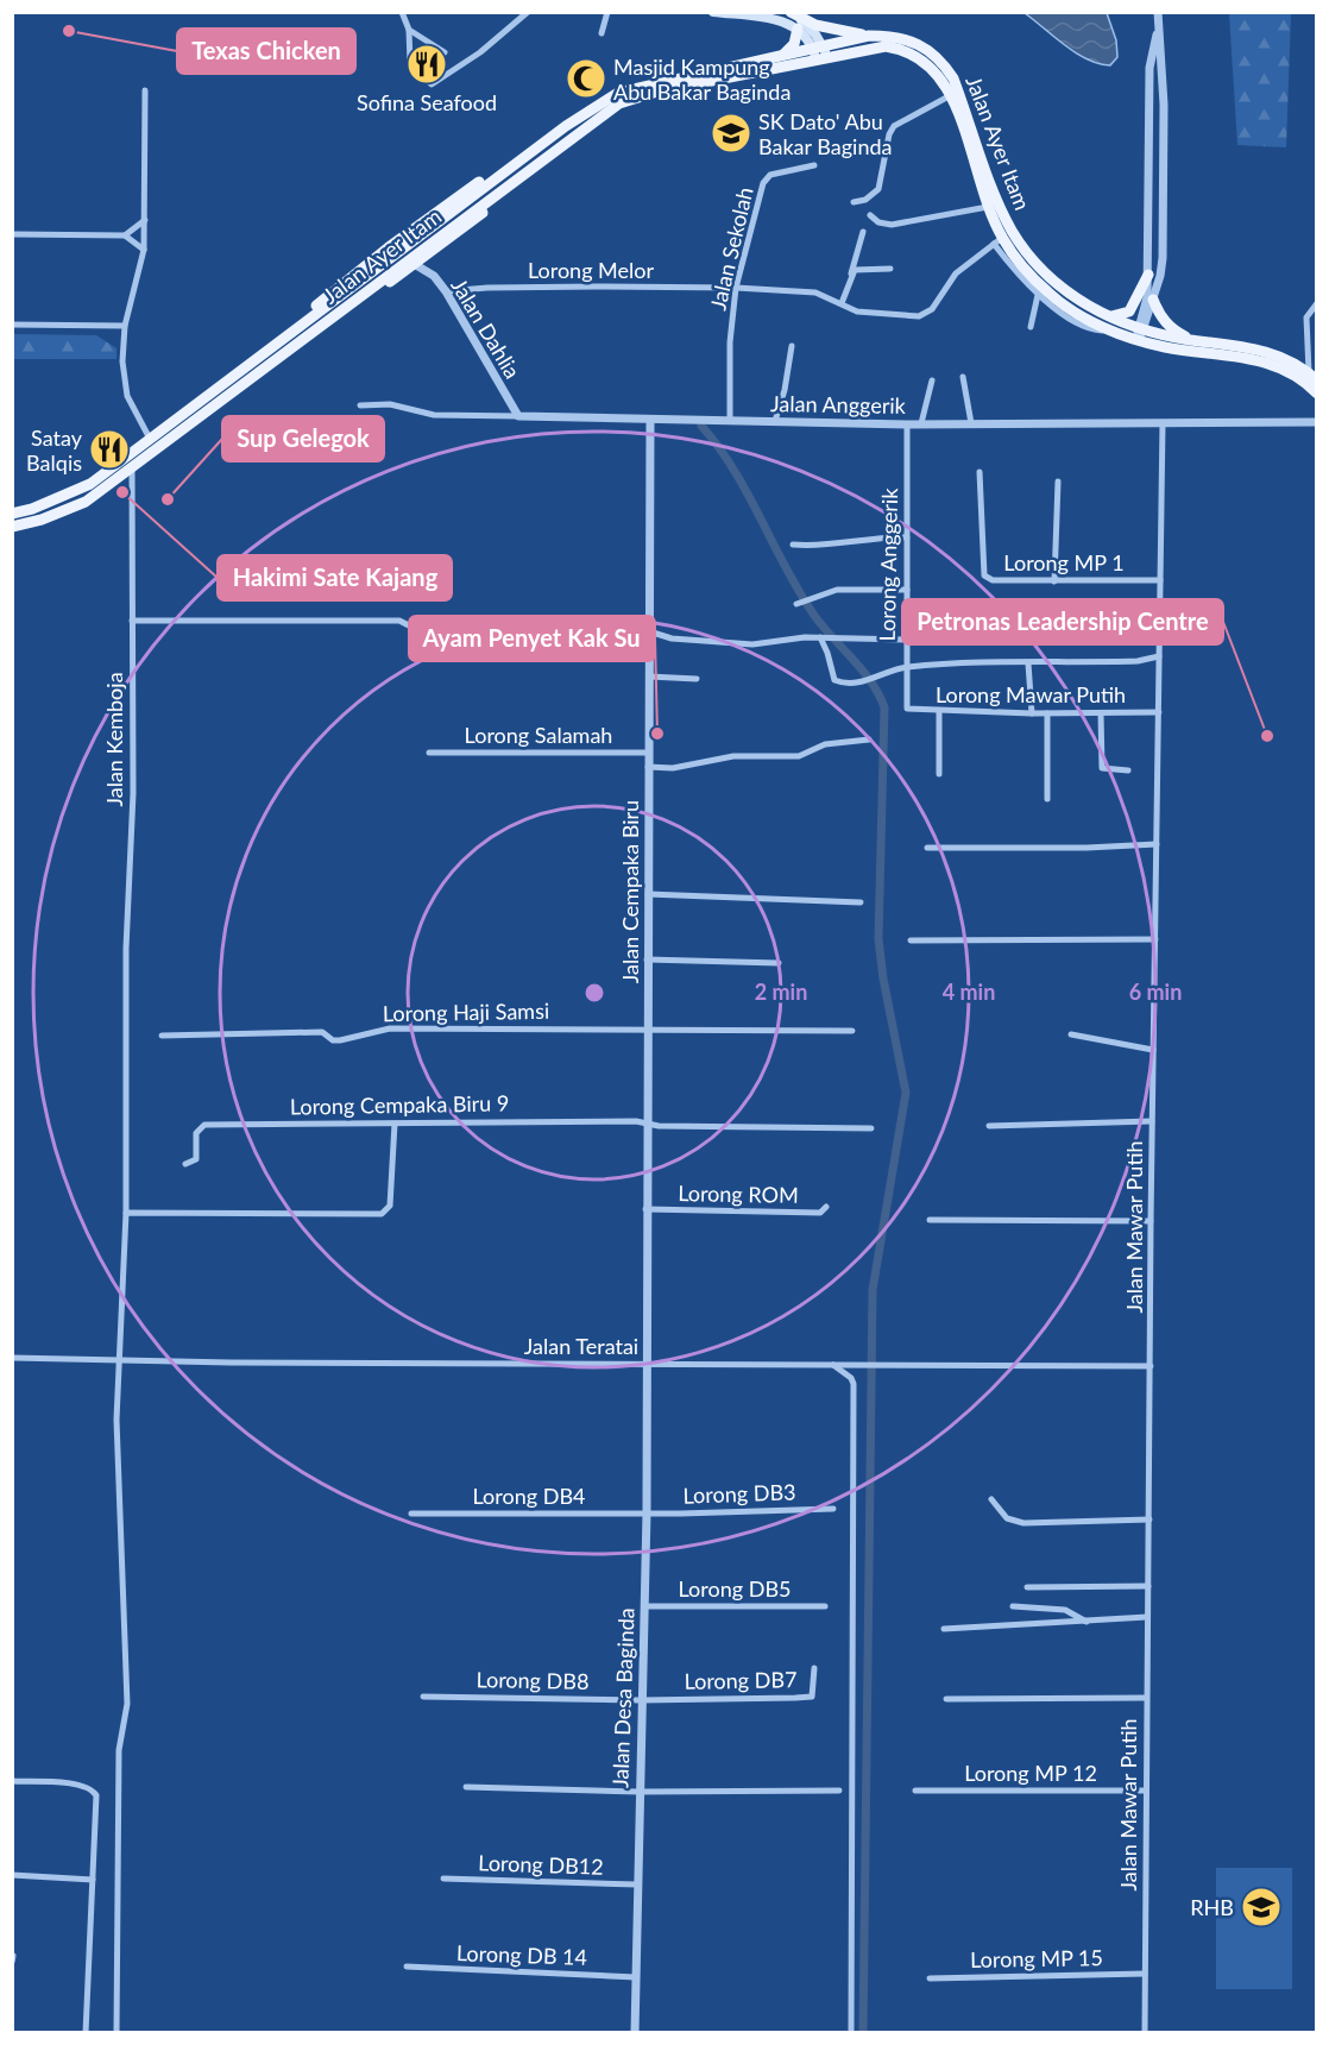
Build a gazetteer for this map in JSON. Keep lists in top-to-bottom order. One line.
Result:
{"streets":{"main road":["Jalan Ayer Itam"],"street":["Jalan Sekolah","Lorong Melor","Jalan Dahlia","Jalan Anggerik","Lorong MP 1","Lorong Anggerik","Lorong Mawar Putih","Lorong Salamah","Jalan Kemboja","Jalan Cempaka Biru","Lorong Haji Samsi","Lorong Cempaka Biru 9","Lorong ROM","Jalan Mawar Putih","Jalan Teratai","Lorong DB3","Lorong DB4","Lorong DB5","Lorong DB8","Lorong DB7","Jalan Desa Baginda","Lorong MP 12","Lorong DB12","Lorong DB 14","Lorong MP 15"]},"crossings":[["Jalan Ayer Itam","Lorong Melor"],["Jalan Ayer Itam","Jalan Kemboja"],["Jalan Sekolah","Lorong Melor"],["Jalan Sekolah","Jalan Anggerik"],["Lorong Melor","Jalan Dahlia"],["Jalan Dahlia","Jalan Anggerik"],["Jalan Anggerik","Lorong Anggerik"],["Jalan Anggerik","Jalan Cempaka Biru"],["Jalan Anggerik","Jalan Mawar Putih"],["Lorong MP 1","Jalan Mawar Putih"],["Lorong Anggerik","Lorong Mawar Putih"],["Lorong Mawar Putih","Jalan Mawar Putih"],["Lorong Salamah","Jalan Cempaka Biru"],["Jalan Kemboja","Jalan Teratai"],["Jalan Cempaka Biru","Lorong Haji Samsi"],["Jalan Cempaka Biru","Lorong Cempaka Biru 9"],["Jalan Cempaka Biru","Lorong ROM"],["Jalan Cempaka Biru","Jalan Teratai"],["Jalan Cempaka Biru","Jalan Desa Baginda"],["Jalan Mawar Putih","Jalan Teratai"],["Jalan Mawar Putih","Lorong MP 12"],["Jalan Mawar Putih","Lorong MP 15"],["Jalan Teratai","Jalan Desa Baginda"],["Lorong DB3","Lorong DB4"],["Lorong DB3","Jalan Desa Baginda"],["Lorong DB4","Jalan Desa Baginda"],["Lorong DB5","Jalan Desa Baginda"],["Lorong DB8","Lorong DB7"],["Lorong DB8","Jalan Desa Baginda"],["Lorong DB7","Jalan Desa Baginda"],["Jalan Desa Baginda","Lorong DB12"],["Jalan Desa Baginda","Lorong DB 14"]],"places":{"other":["Texas Chicken","Hakimi Sate Kajang","Sup Gelegok","Ayam Penyet Kak Su","Petronas Leadership Centre"],"restaurant":["Sofina Seafood","Satay Balqis"],"mosque":["Masjid Kampung Abu Bakar Baginda"],"school or university":["SK Dato' Abu Bakar Baginda","RHB"]},"rings":["2 min","4 min","6 min"]}
